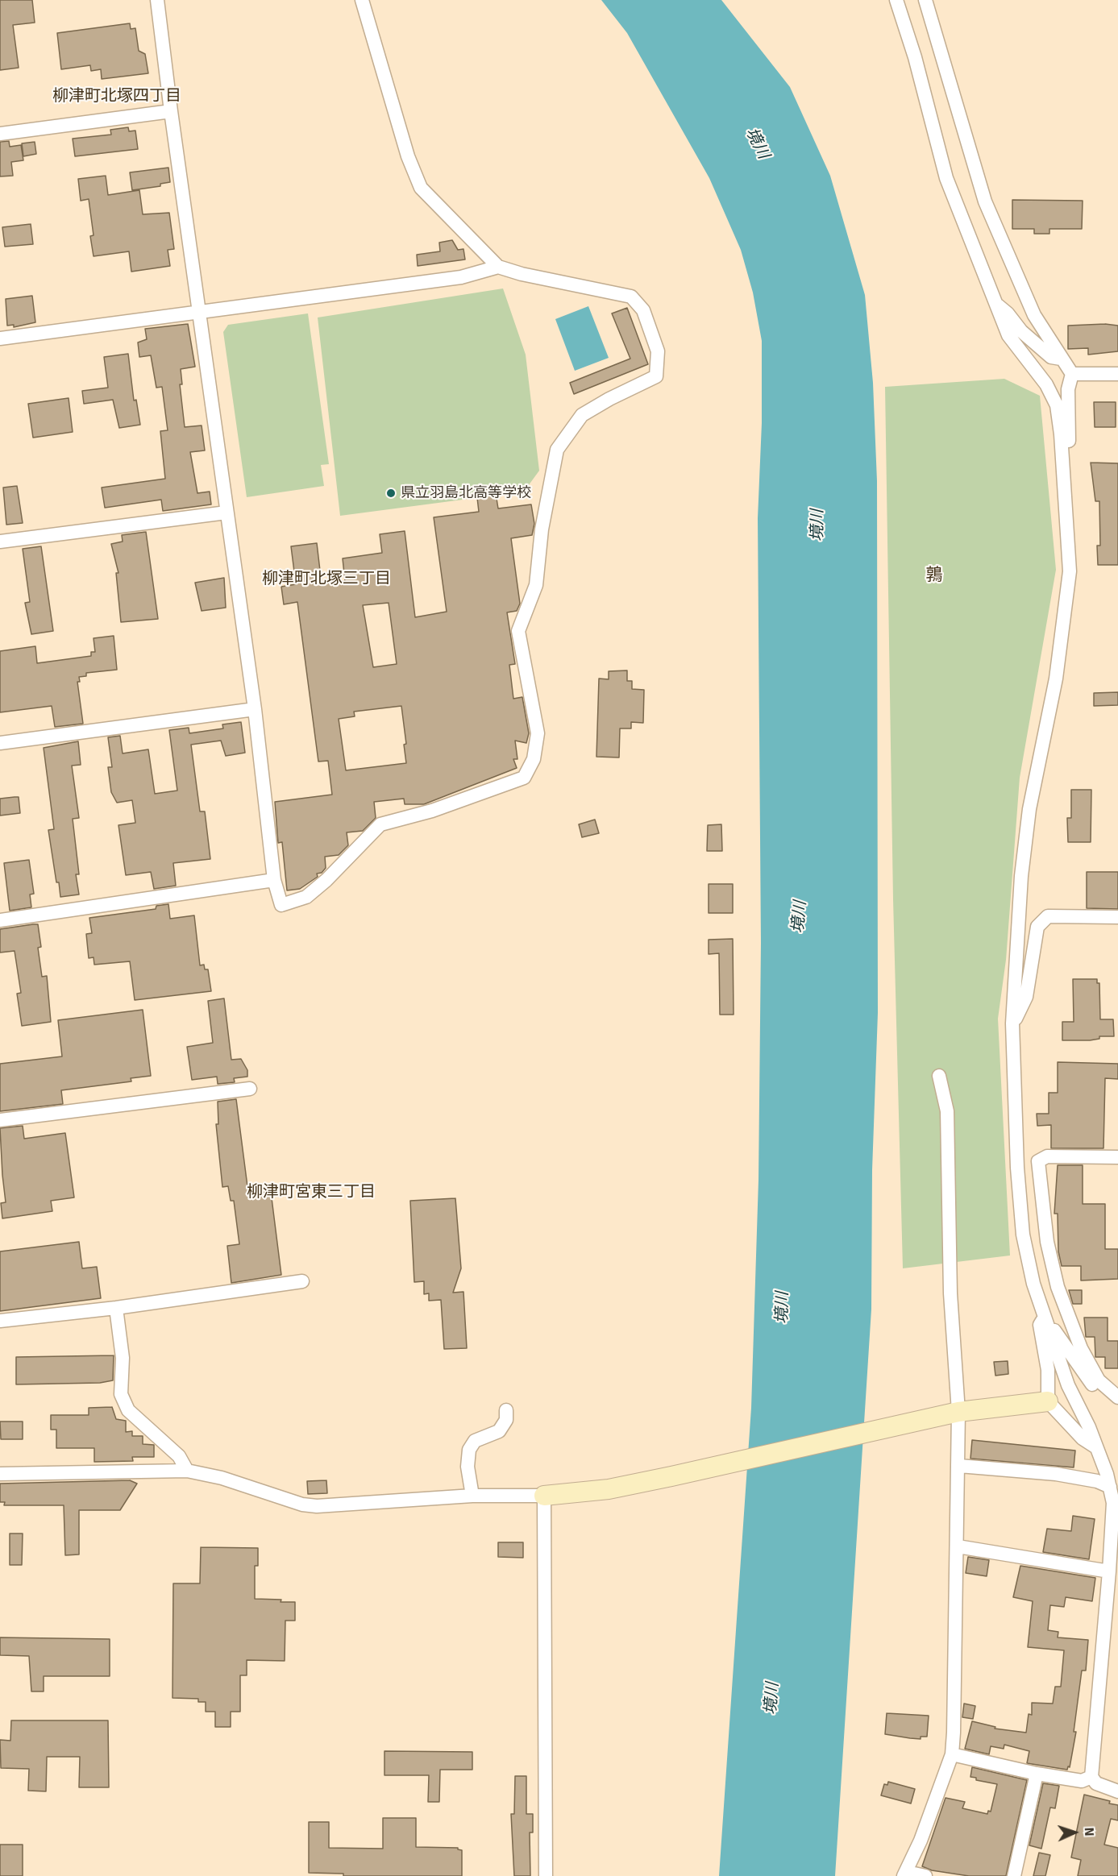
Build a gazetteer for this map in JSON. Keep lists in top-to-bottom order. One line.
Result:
{"districts":["柳津町北塚四丁目","鶉","柳津町北塚三丁目","柳津町宮東三丁目"],"water":["境川"],"places":["県立羽島北高等学校"],"north":"right"}
